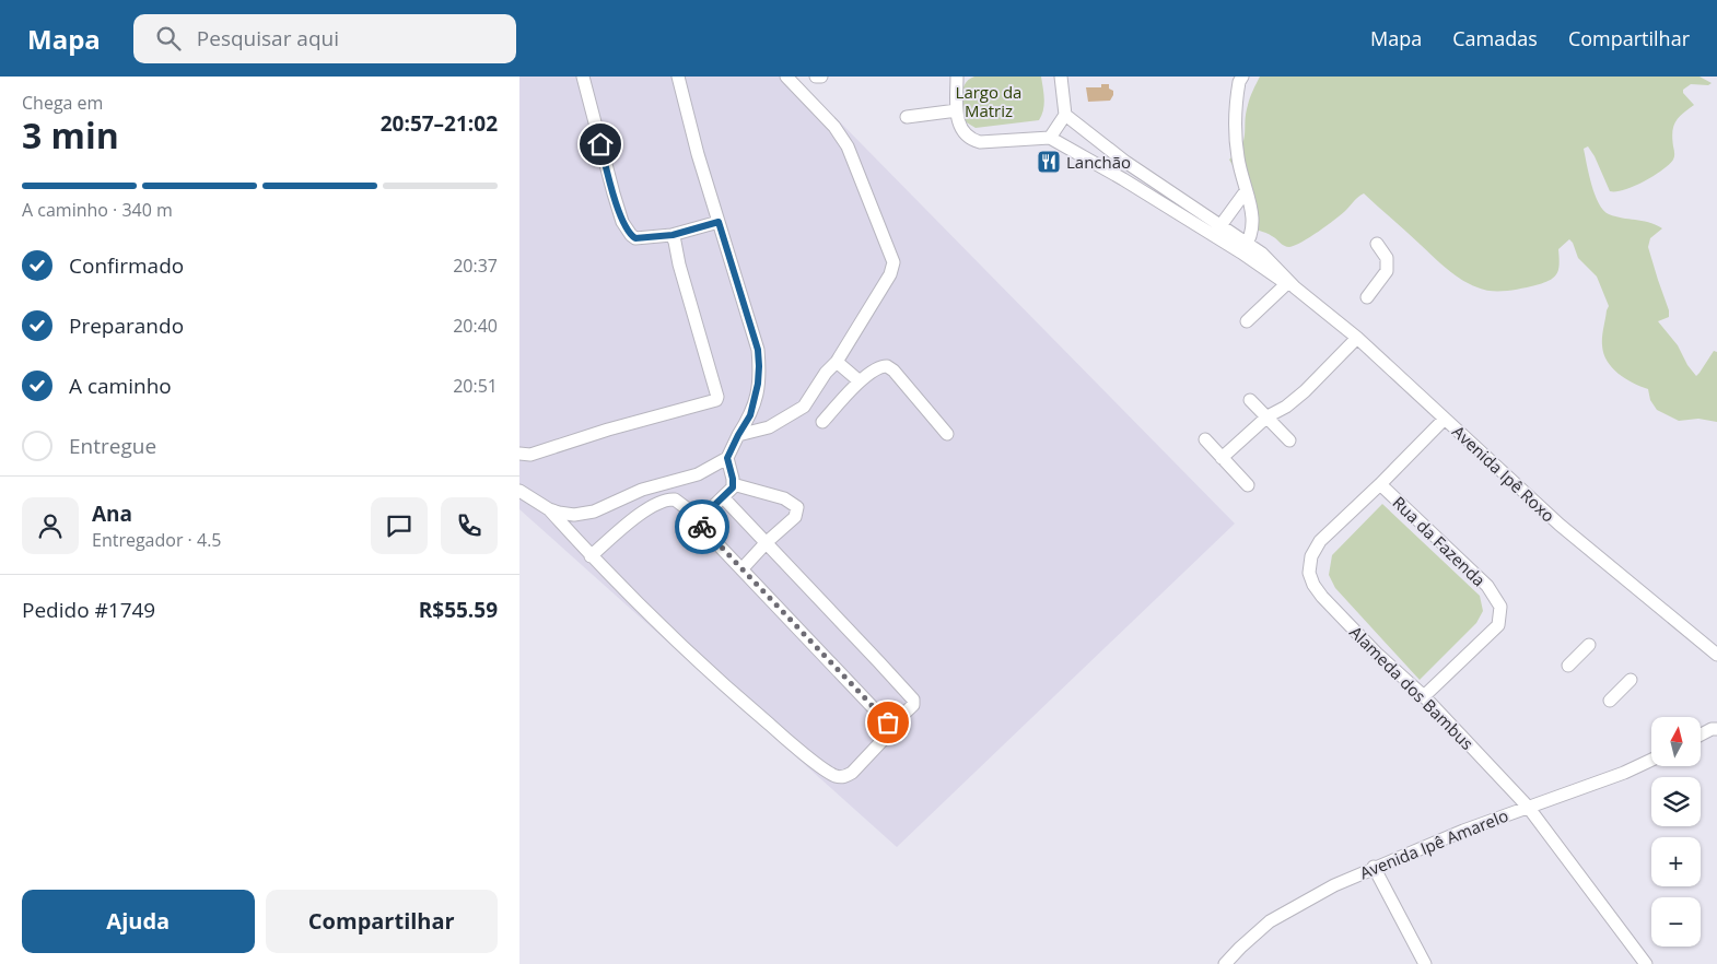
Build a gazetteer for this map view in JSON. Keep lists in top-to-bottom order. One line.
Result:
{"streets":{"street":["Avenida Ipê Roxo","Rua da Fazenda","Alameda dos Bambus","Avenida Ipê Amarelo"]},"crossings":[["Avenida Ipê Roxo","Alameda dos Bambus"],["Rua da Fazenda","Alameda dos Bambus"],["Alameda dos Bambus","Avenida Ipê Amarelo"]],"parks":["Largo da Matriz"],"places":{"restaurant":["Lanchão"]},"north":"top","page":{"header":"Mapa","search":"Pesquisar aqui","nav":["Mapa","Camadas","Compartilhar"],"heading":["3 min","Chega em","20:57–21:02"],"panel":["Ana","Entregador · 4.5","Pedido #1749","R$55.59"],"bar":"A caminho · 340 m","list":[["Confirmado","20:37"],["Preparando","20:40"],["A caminho","20:51"],"Entregue"],"map_buttons":["+","−"],"buttons":["Ajuda","Compartilhar"]}}
